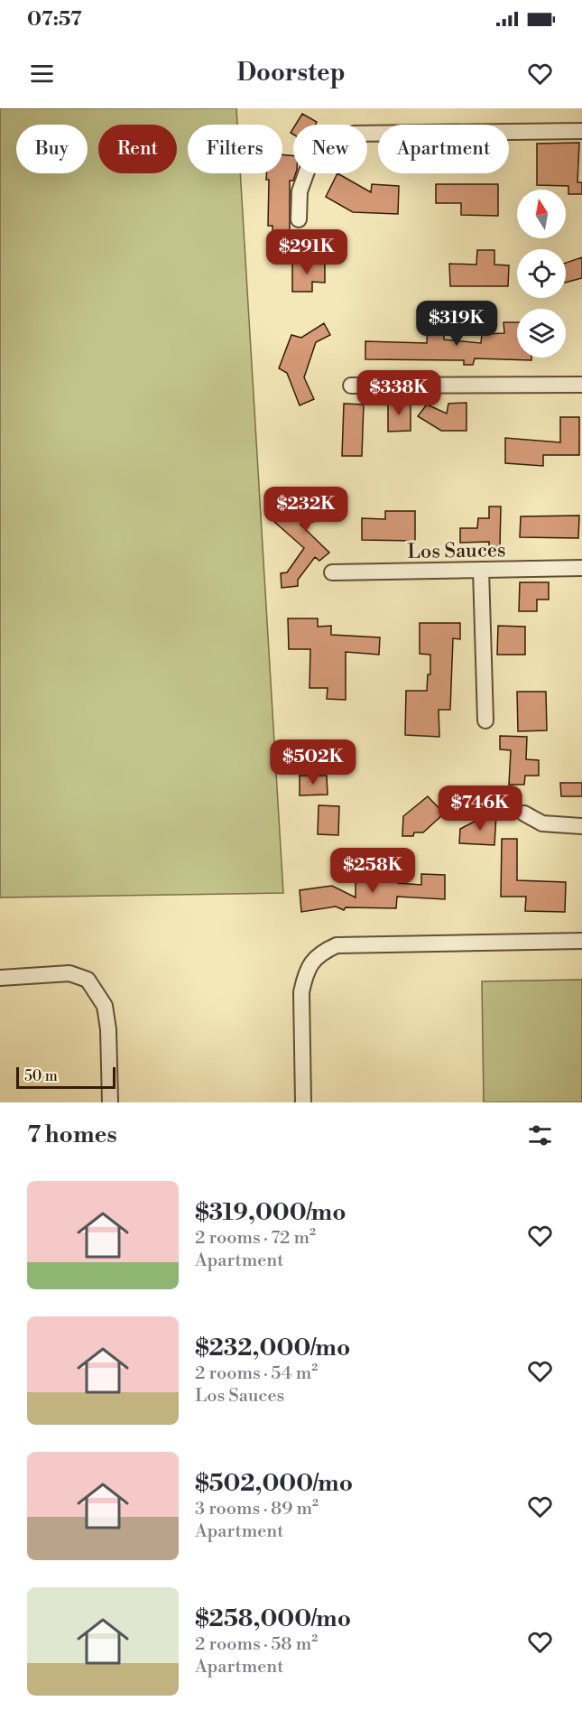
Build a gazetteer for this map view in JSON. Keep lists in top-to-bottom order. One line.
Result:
{"streets":{"street":["Los Sauces"]},"scale_bar":"50 m","north":"top","page":{"status":"07:57","header":"Doorstep","chip":["Buy","Rent","Filters","New","Apartment"],"price":["$291K","$319K","$338K","$232K","$502K","$746K","$258K"],"scale":"50 m","heading":"7 homes","list":[{"name":"$319,000/mo","note":"2 rooms · 72 m² · Apartment"},{"name":"$232,000/mo","note":"2 rooms · 54 m² · Los Sauces"},{"name":"$502,000/mo","note":"3 rooms · 89 m² · Apartment"},{"name":"$258,000/mo","note":"2 rooms · 58 m² · Apartment"}]}}
